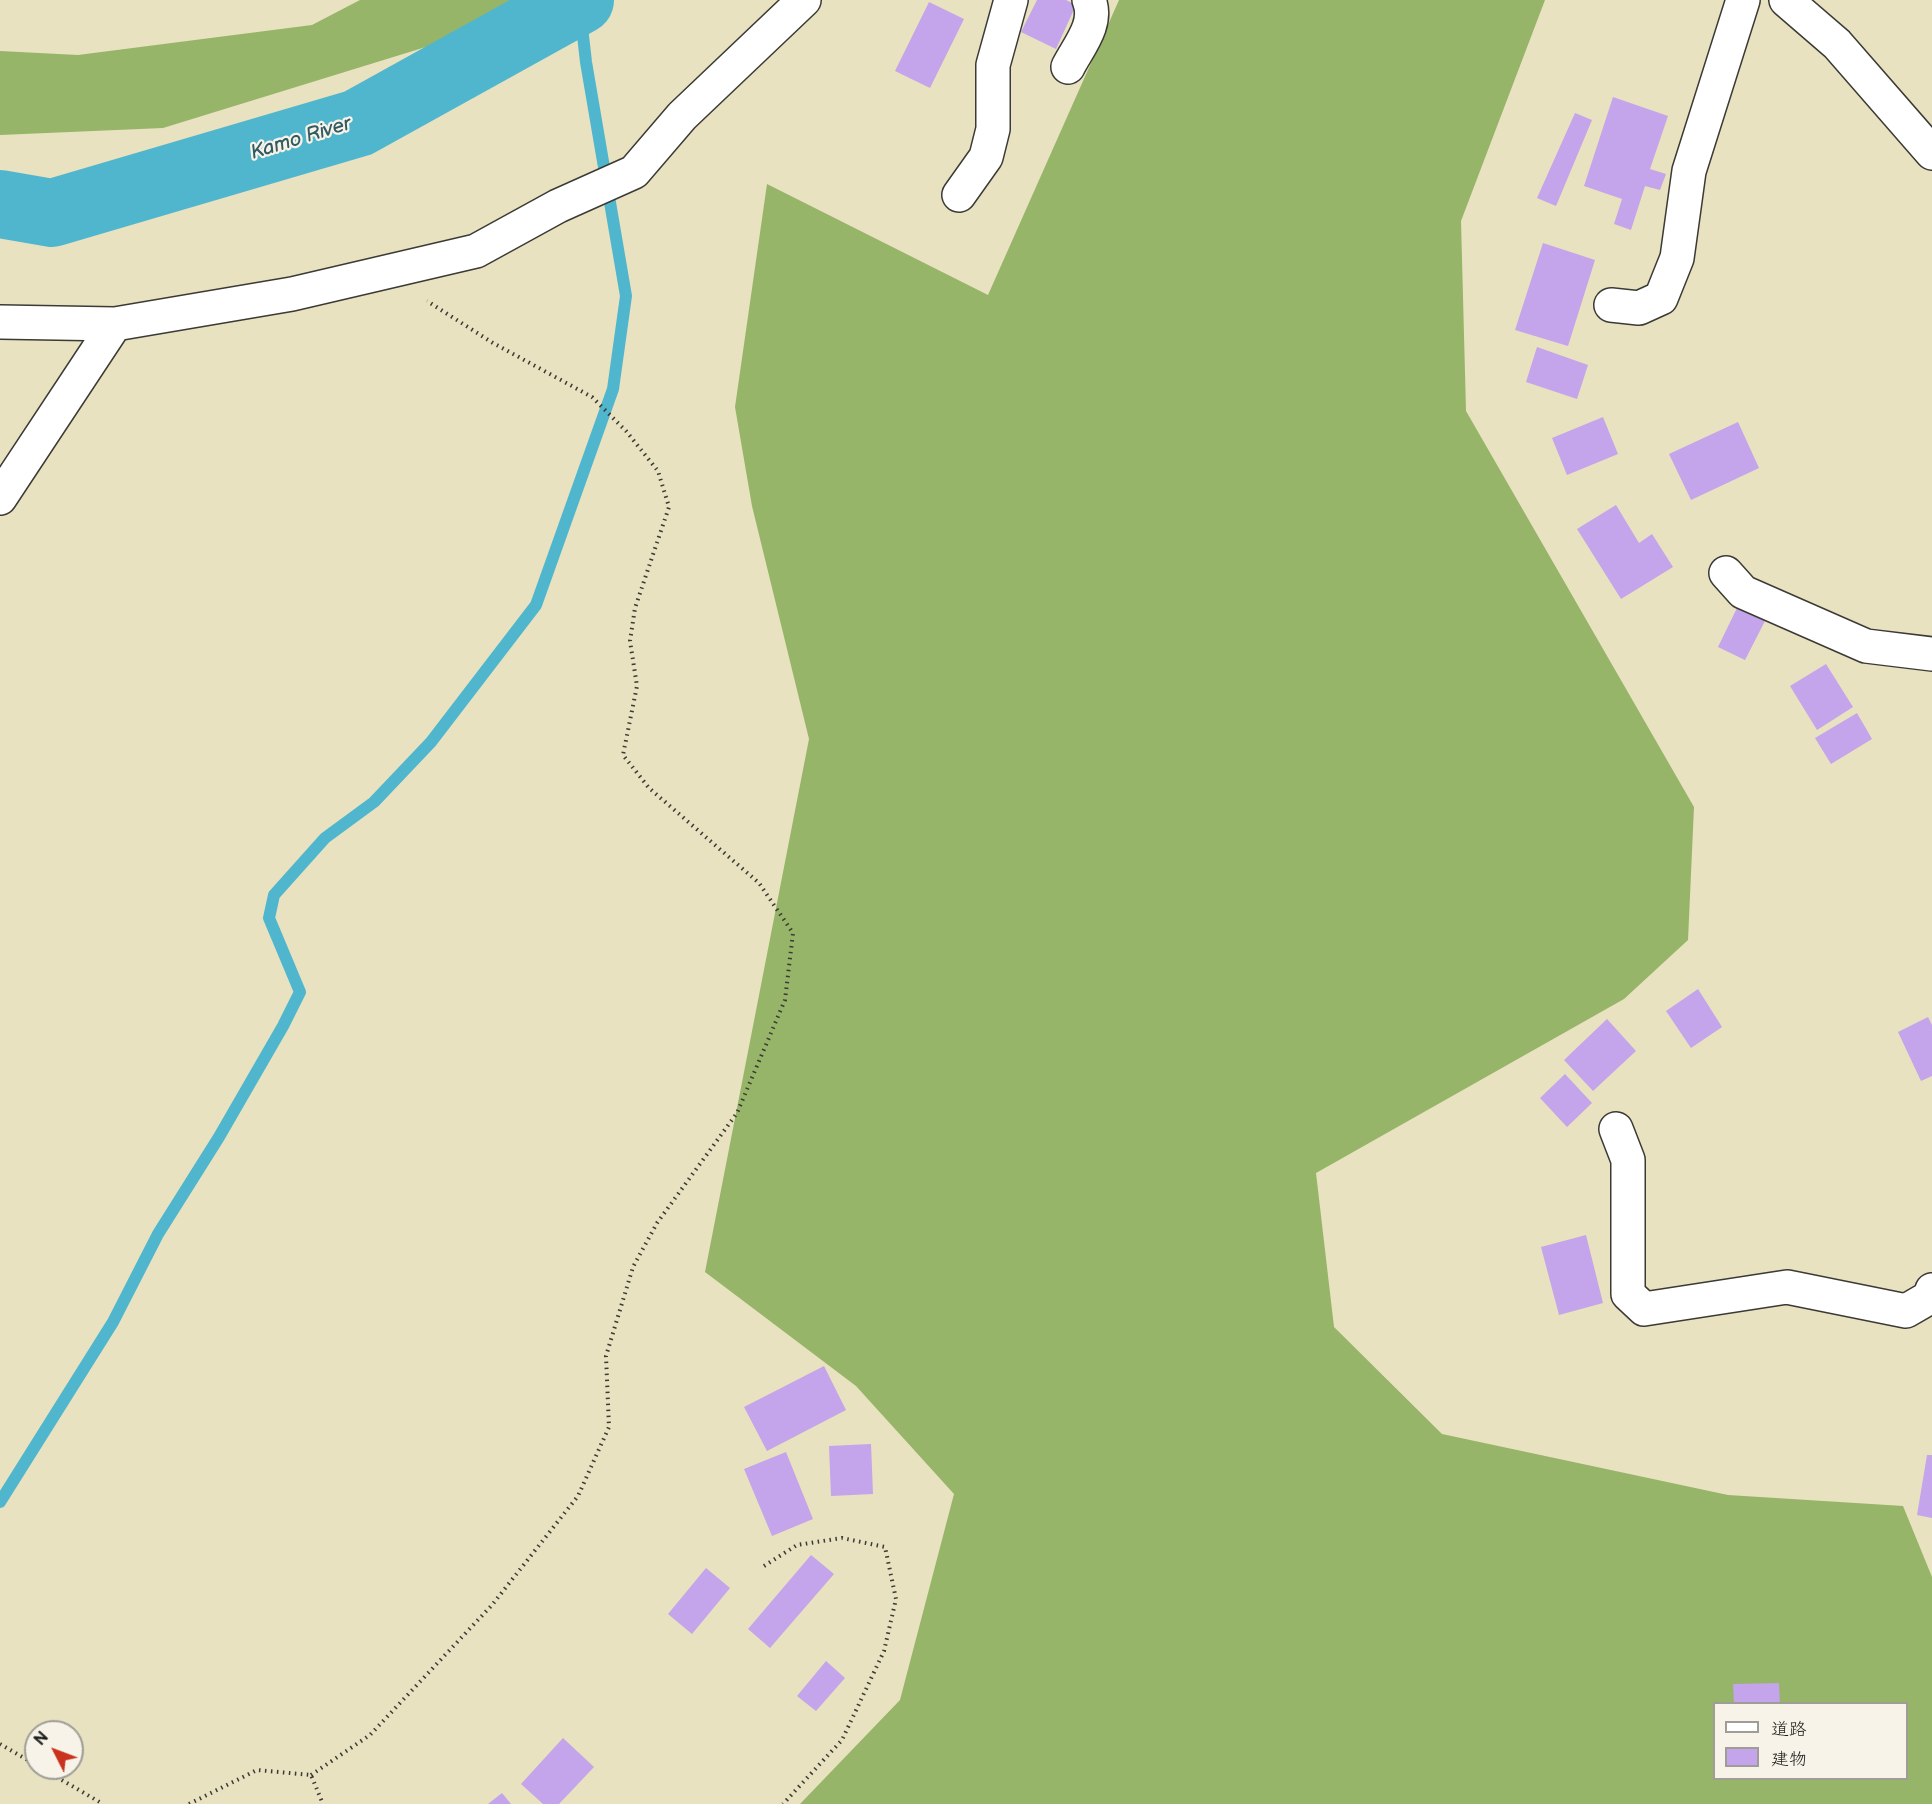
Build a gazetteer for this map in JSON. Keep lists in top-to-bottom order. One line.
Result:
{"water":["Kamo River"],"legend":["道路","建物"],"north":"top left"}
